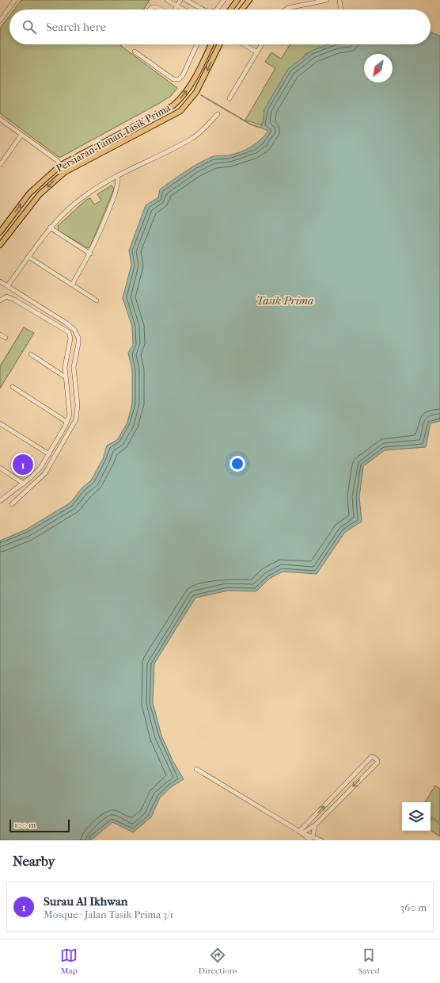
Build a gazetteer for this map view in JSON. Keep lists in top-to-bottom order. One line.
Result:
{"streets":{"main road":["Persiaran Taman Tasik Prima"]},"water":["Tasik Prima"],"scale_bar":"100 m","north":"bottom left","page":{"search":"Search here","pins":"1","scale":"100 m","heading":"Nearby","list":[{"mark":"1","name":"Surau Al Ikhwan","note":"Mosque · Jalan Tasik Prima 3/1","value":"360 m"}],"nav":["Map","Directions","Saved"]}}
